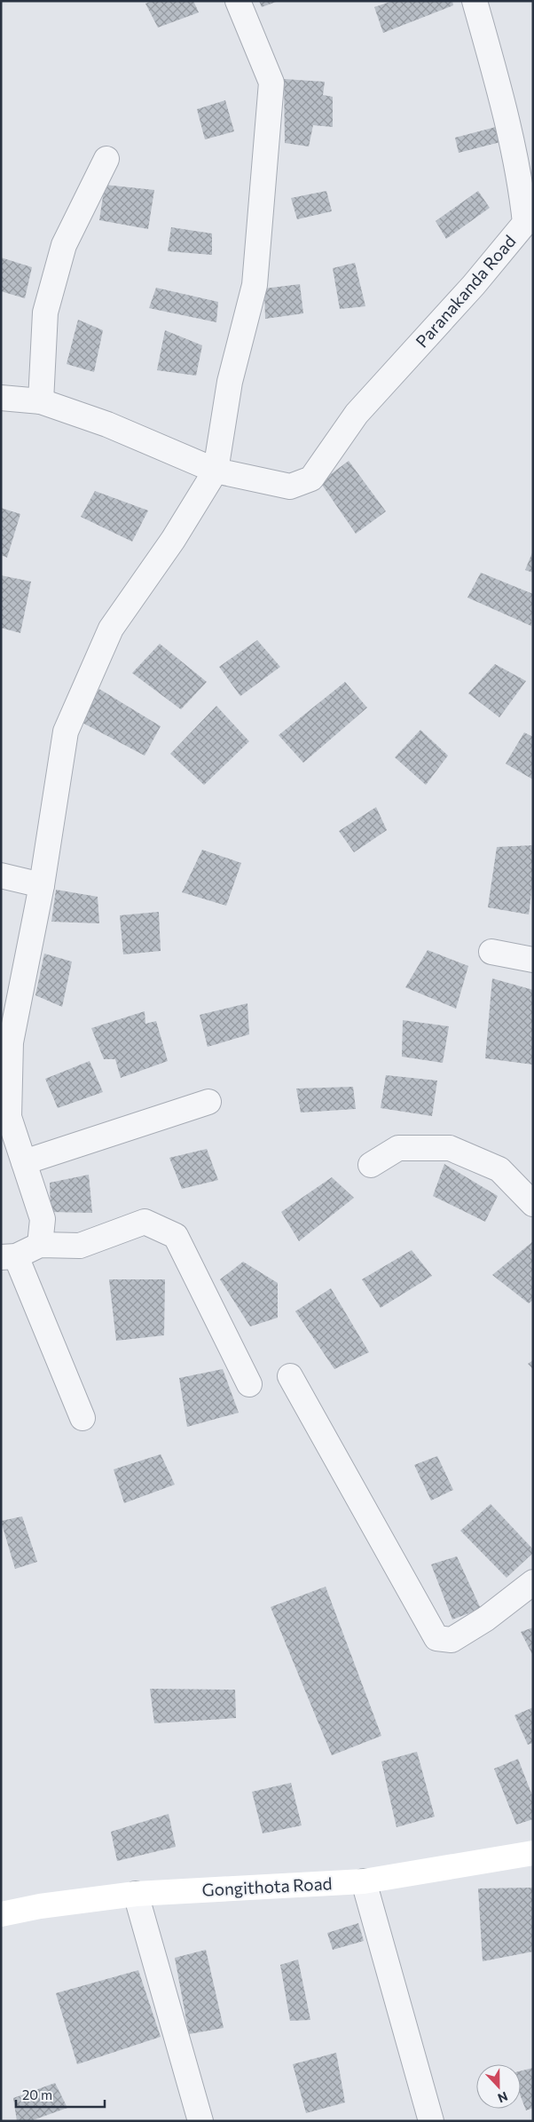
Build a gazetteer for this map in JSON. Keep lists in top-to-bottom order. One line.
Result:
{"streets":{"street":["Paranakanda Road","Gongithota Road"]},"scale_bar":"20 m","north":"bottom"}
